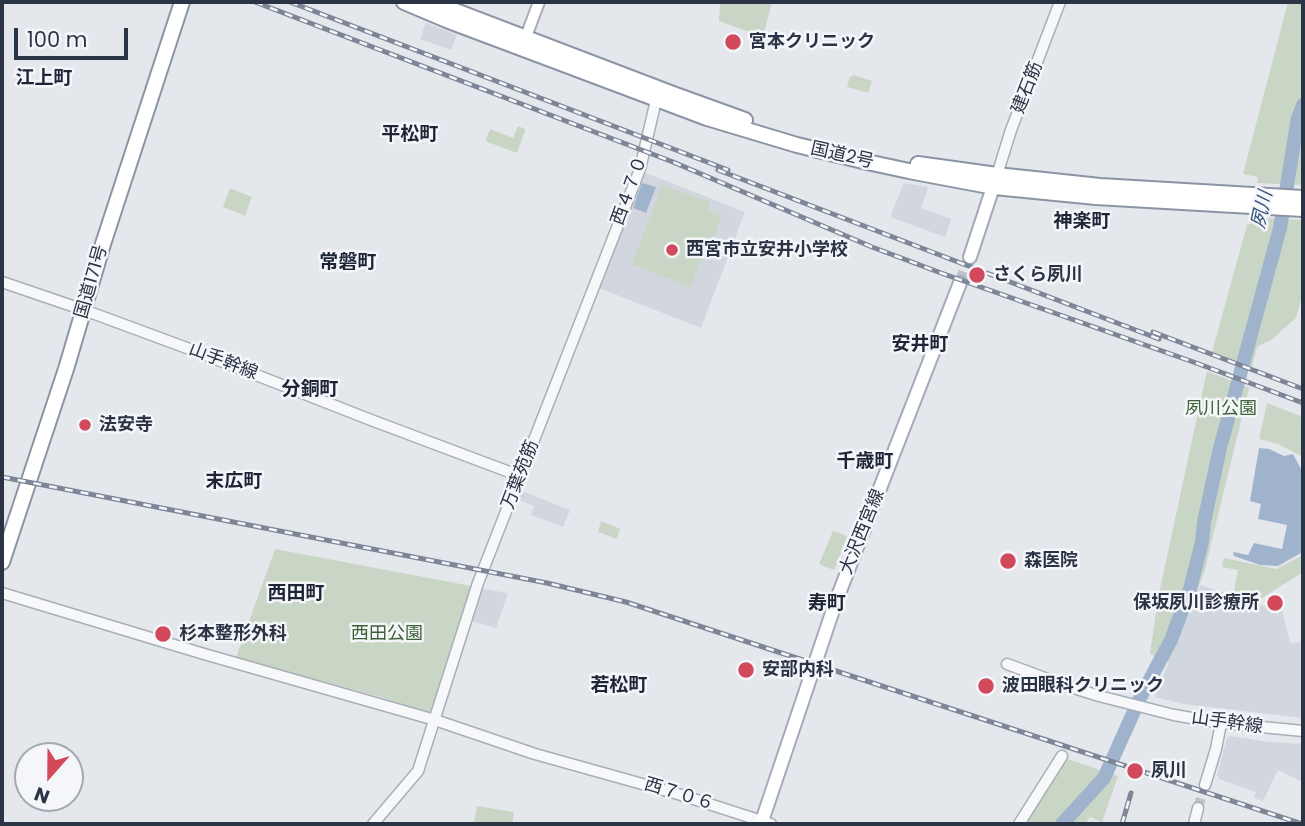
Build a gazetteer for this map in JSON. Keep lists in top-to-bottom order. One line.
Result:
{"streets":{"highway":["国道2号","国道171号"],"main road":["大沢西宮線"],"street":["建石筋","西４７０","山手幹線","万葉苑筋","西７０６"]},"crossings":[["建石筋","国道2号"],["国道2号","西４７０"],["西４７０","万葉苑筋"],["国道171号","山手幹線"],["山手幹線","万葉苑筋"],["万葉苑筋","西７０６"],["大沢西宮線","西７０６"]],"districts":["江上町","平松町","神楽町","常磐町","安井町","分銅町","千歳町","末広町","西田町","寿町","若松町"],"water":["夙川"],"parks":["夙川公園","西田公園"],"places":["宮本クリニック","西宮市立安井小学校","さくら夙川","法安寺","森医院","保坂夙川診療所","杉本整形外科","安部内科","波田眼科クリニック","夙川"],"scale_bar":"100 m","north":"bottom"}
